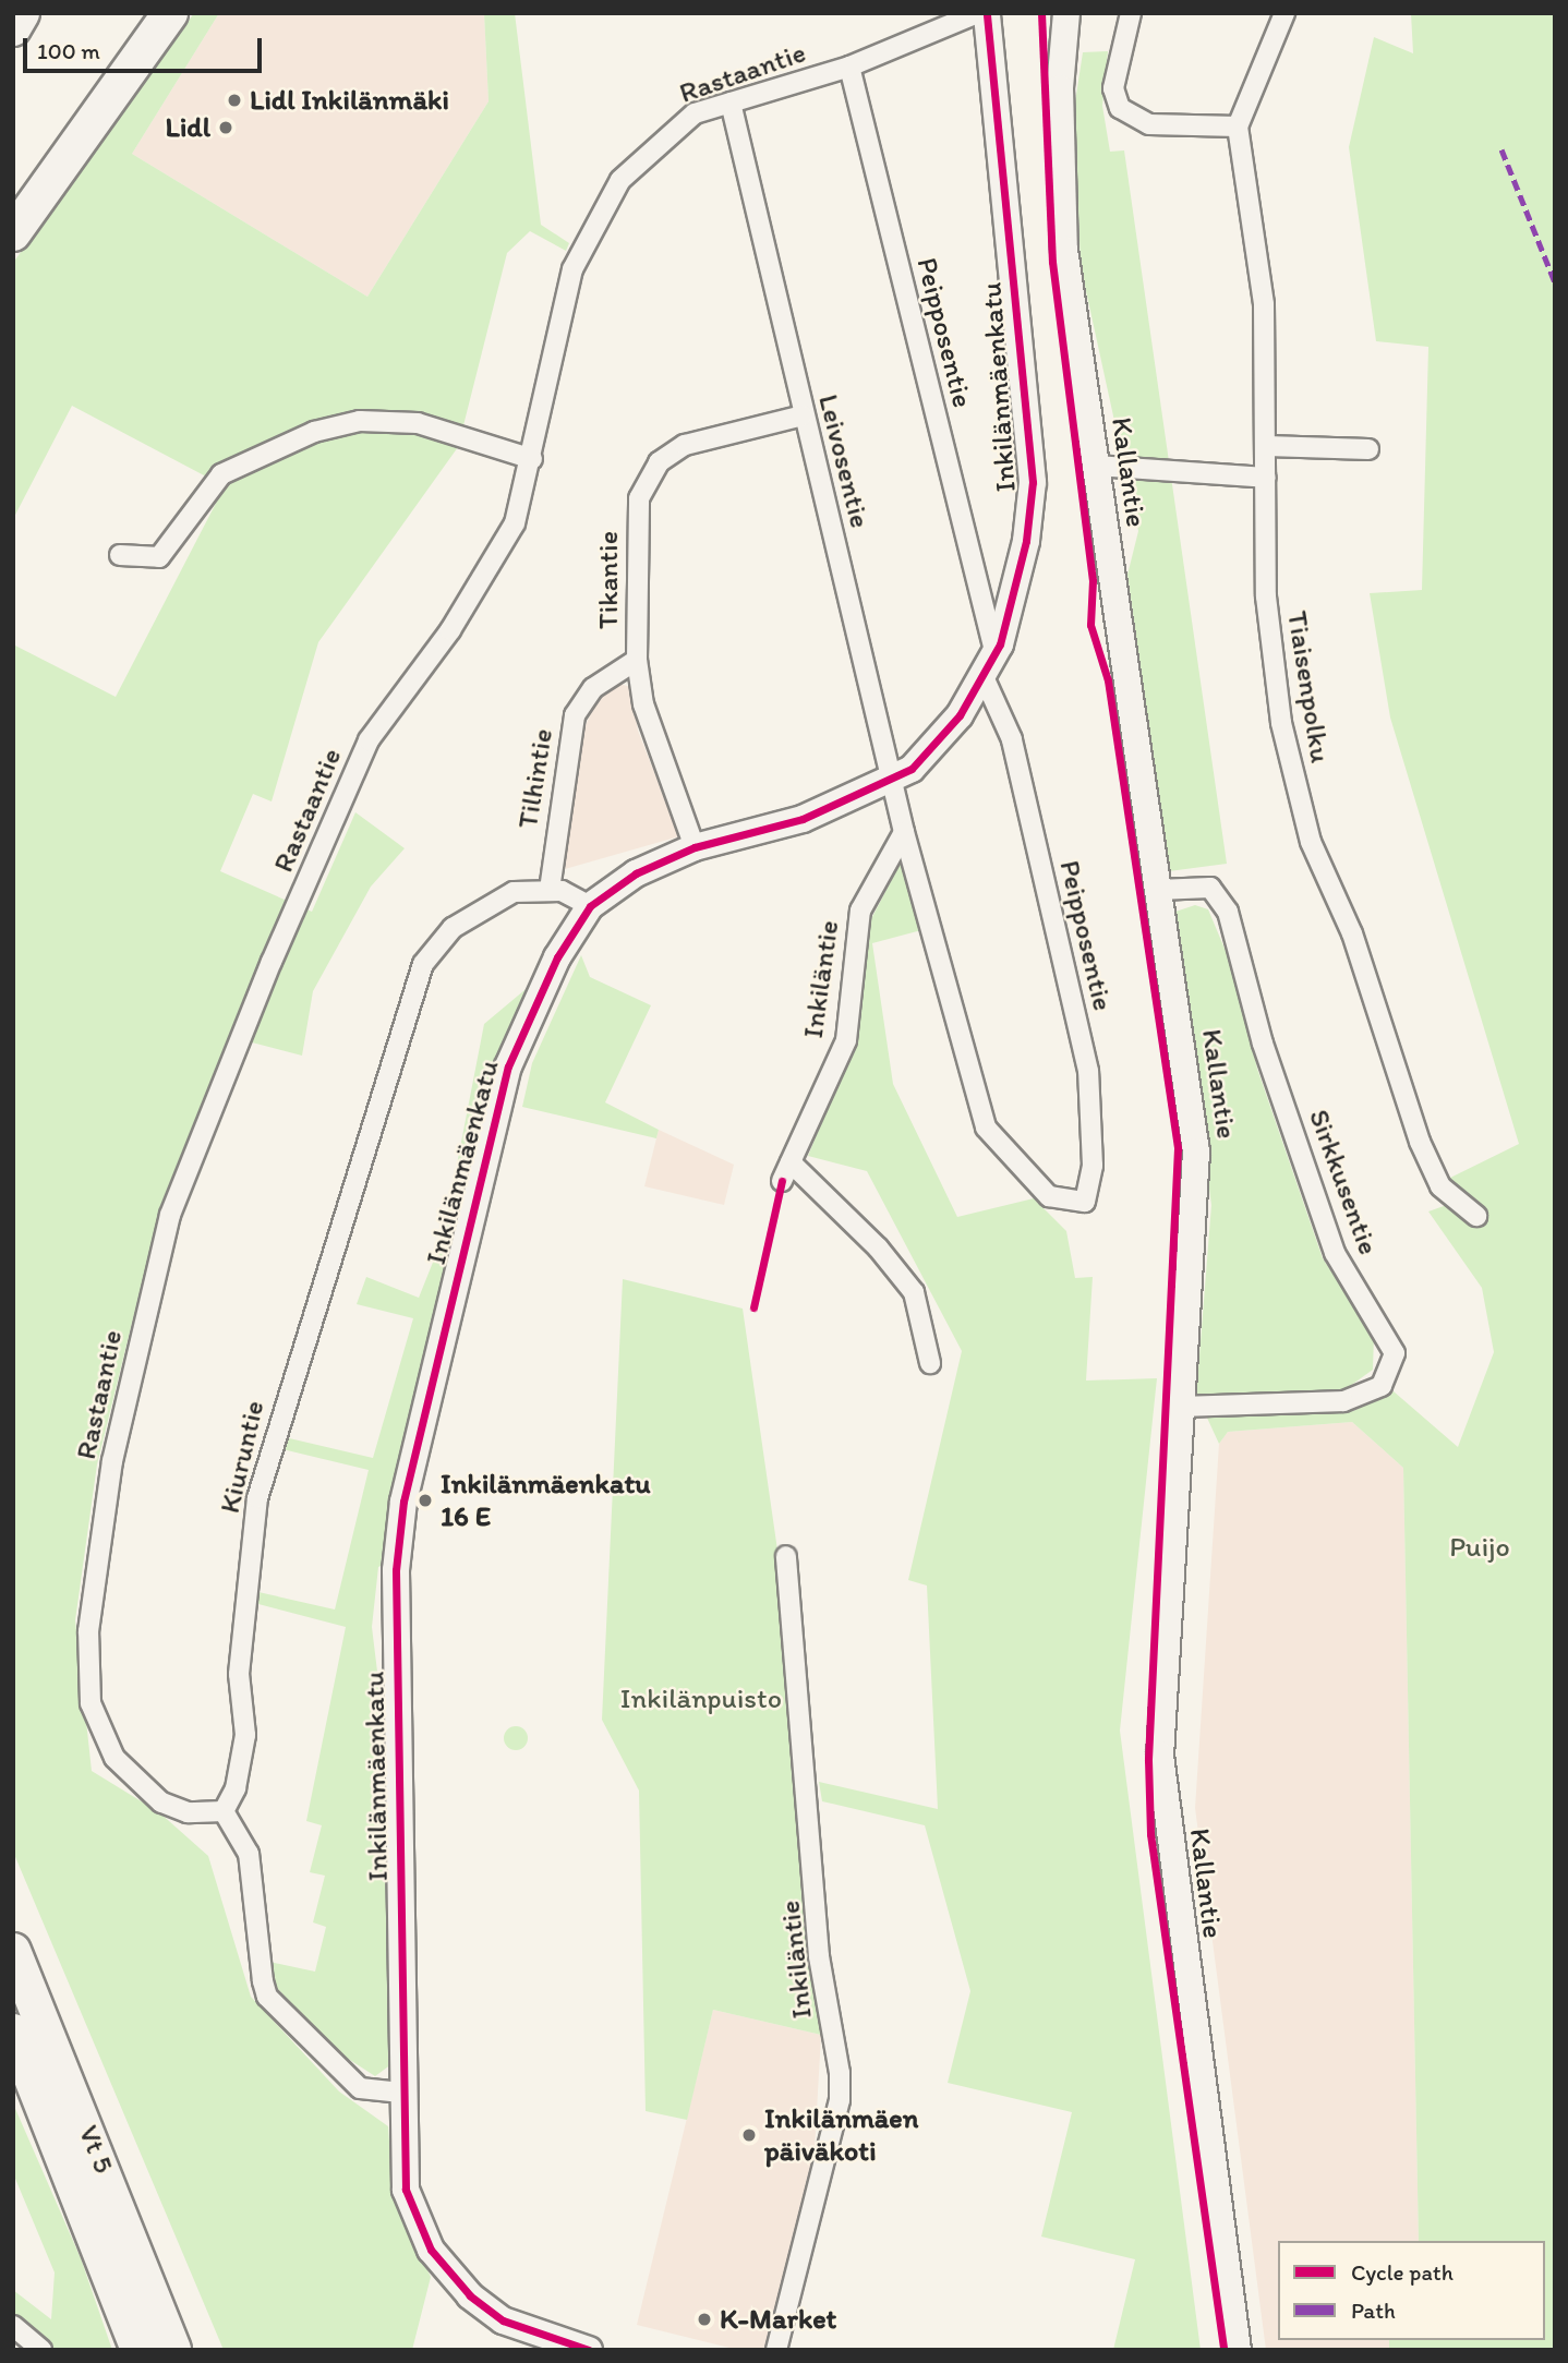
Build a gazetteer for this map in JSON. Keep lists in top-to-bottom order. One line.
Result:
{"streets":{"highway":["Vt 5"],"street":["Rastaantie","Peipposentie","Inkilänmäenkatu","Leivosentie","Kallantie","Tikantie","Tiaisenpolku","Tilhintie","Inkiläntie","Sirkkusentie","Kiuruntie"]},"crossings":[["Rastaantie","Peipposentie"],["Rastaantie","Leivosentie"],["Rastaantie","Kiuruntie"],["Peipposentie","Inkilänmäenkatu"],["Peipposentie","Leivosentie"],["Inkilänmäenkatu","Leivosentie"],["Inkilänmäenkatu","Tikantie"],["Inkilänmäenkatu","Kiuruntie"],["Leivosentie","Tikantie"],["Leivosentie","Inkiläntie"],["Kallantie","Sirkkusentie"],["Tikantie","Tilhintie"],["Tilhintie","Kiuruntie"]],"parks":["Puijo","Inkilänpuisto"],"places":["Lidl Inkilänmäki","Lidl","Inkilänmäenkatu 16 E","Inkilänmäen päiväkoti","K-Market"],"legend":["Cycle path","Path"],"scale_bar":"100 m"}
